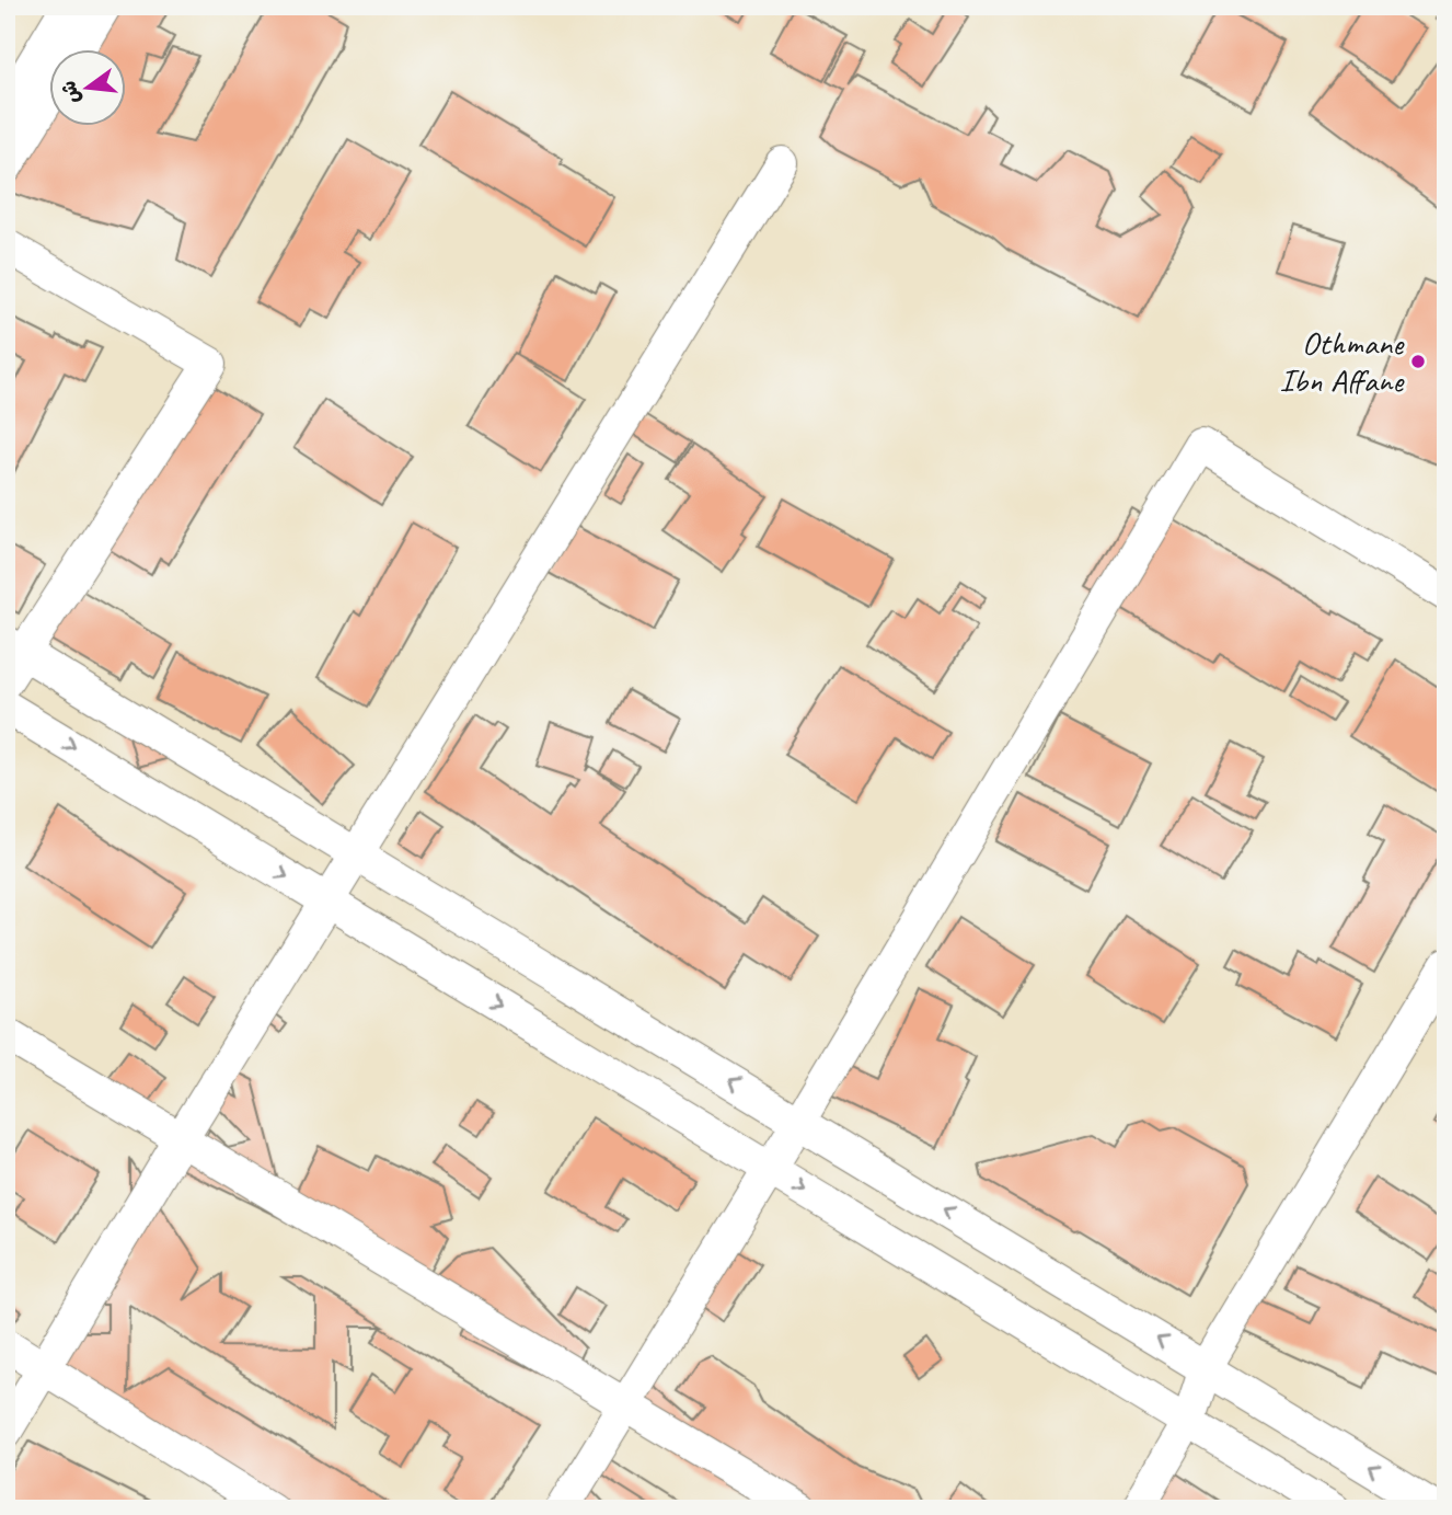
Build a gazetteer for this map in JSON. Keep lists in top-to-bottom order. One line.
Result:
{"places":["Othmane Ibn Affane"],"north":"left"}
